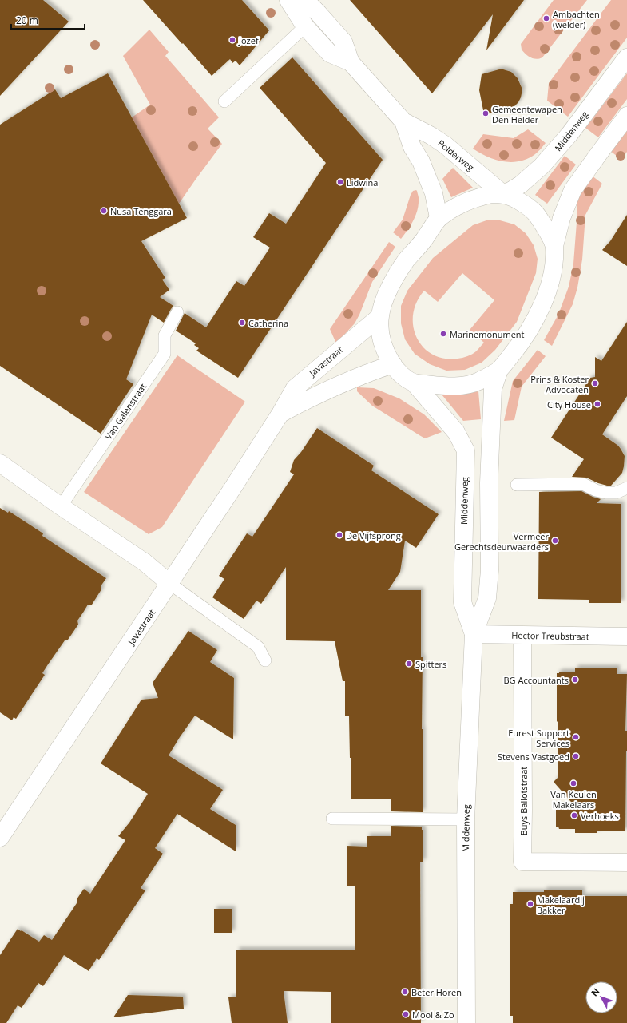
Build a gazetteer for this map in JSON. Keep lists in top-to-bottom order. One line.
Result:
{"streets":{"main road":["Middenweg","Polderweg","Javastraat","Hector Treubstraat","Buys Ballotstraat"],"lane":["Van Galenstraat"]},"crossings":[["Middenweg","Polderweg"],["Middenweg","Javastraat"],["Middenweg","Hector Treubstraat"],["Hector Treubstraat","Buys Ballotstraat"]],"places":["Ambachten (welder)","Jozef","Gemeentewapen Den Helder","Lidwina","Nusa Tenggara","Catherina","Marinemonument","Prins & Koster Advocaten","City House","De Vijfsprong","Vermeer Gerechtsdeurwaarders","Spitters","BG Accountants","Eurest Support Services","Stevens Vastgoed","Van Keulen Makelaars","Verhoeks","Makelaardij Bakker","Beter Horen","Mooi & Zo"],"scale_bar":"20 m","north":"top left"}
